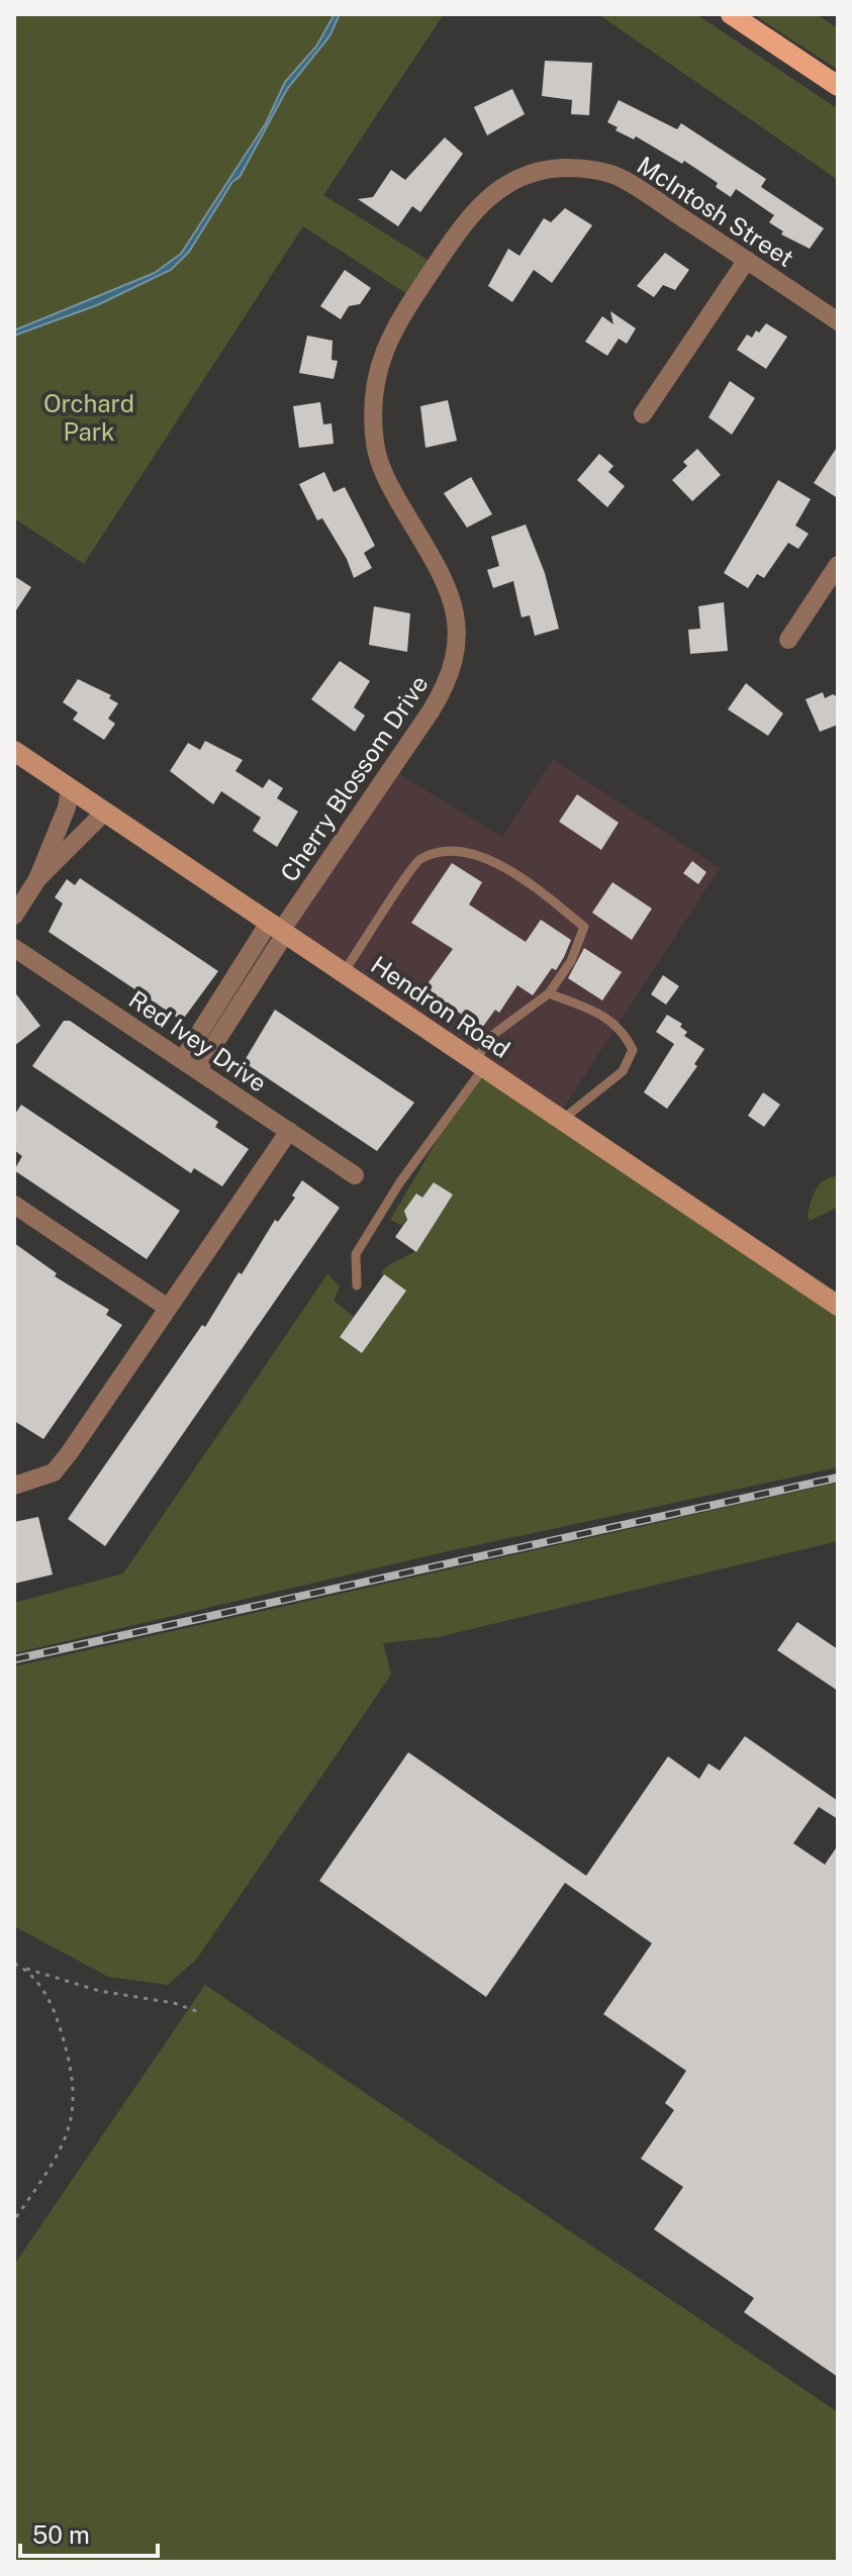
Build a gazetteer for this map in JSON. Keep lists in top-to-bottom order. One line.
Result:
{"streets":{"street":["McIntosh Street","Cherry Blossom Drive","Hendron Road","Red Ivey Drive"]},"crossings":[["McIntosh Street","Cherry Blossom Drive"],["Cherry Blossom Drive","Hendron Road"],["Cherry Blossom Drive","Red Ivey Drive"]],"parks":["Orchard Park"],"scale_bar":"50 m"}
